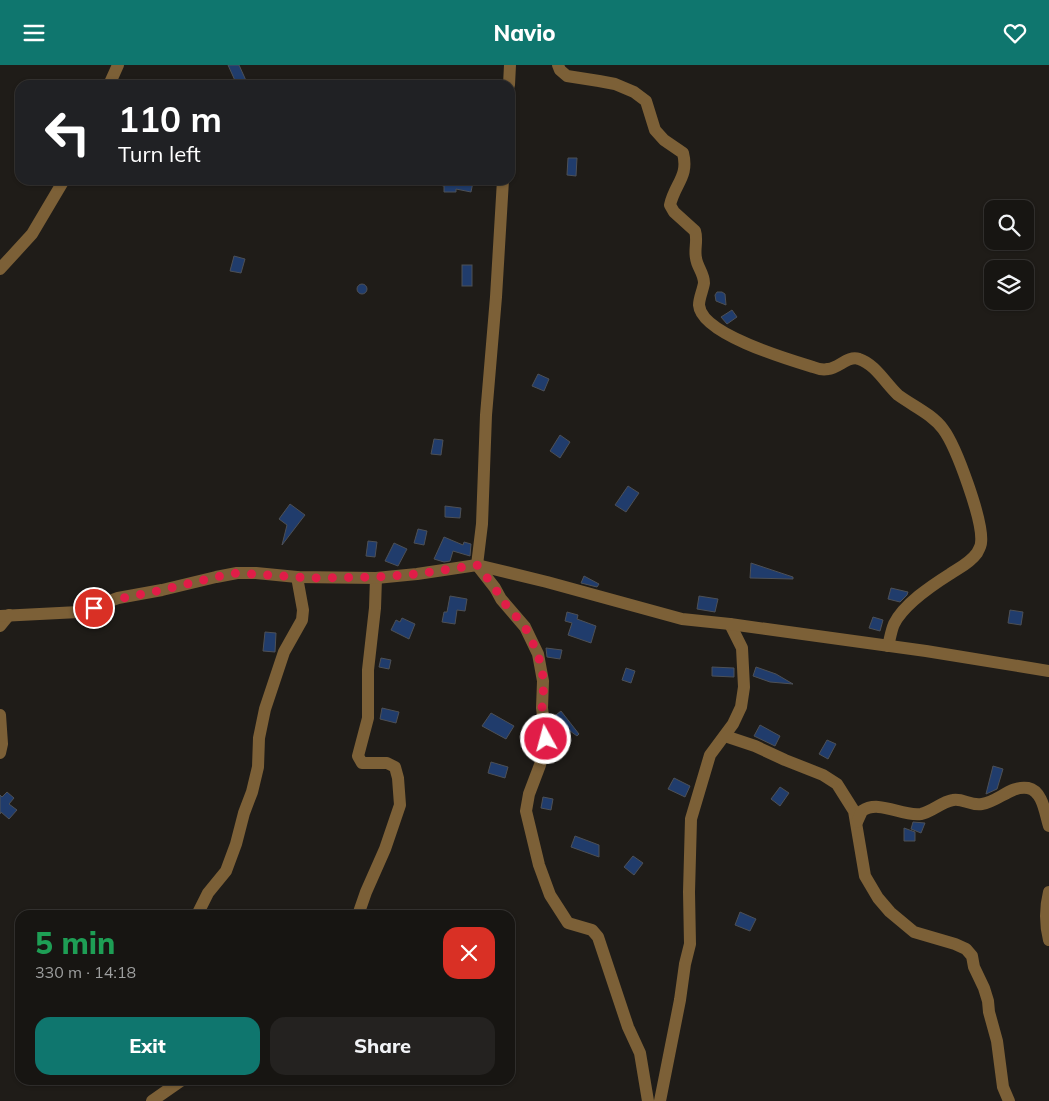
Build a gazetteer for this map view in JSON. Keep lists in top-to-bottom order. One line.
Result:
{"page":{"header":"Navio","turn":["110 m","Turn left"],"heading":["5 min","330 m · 14:18"],"buttons":["Exit","Share"]}}
